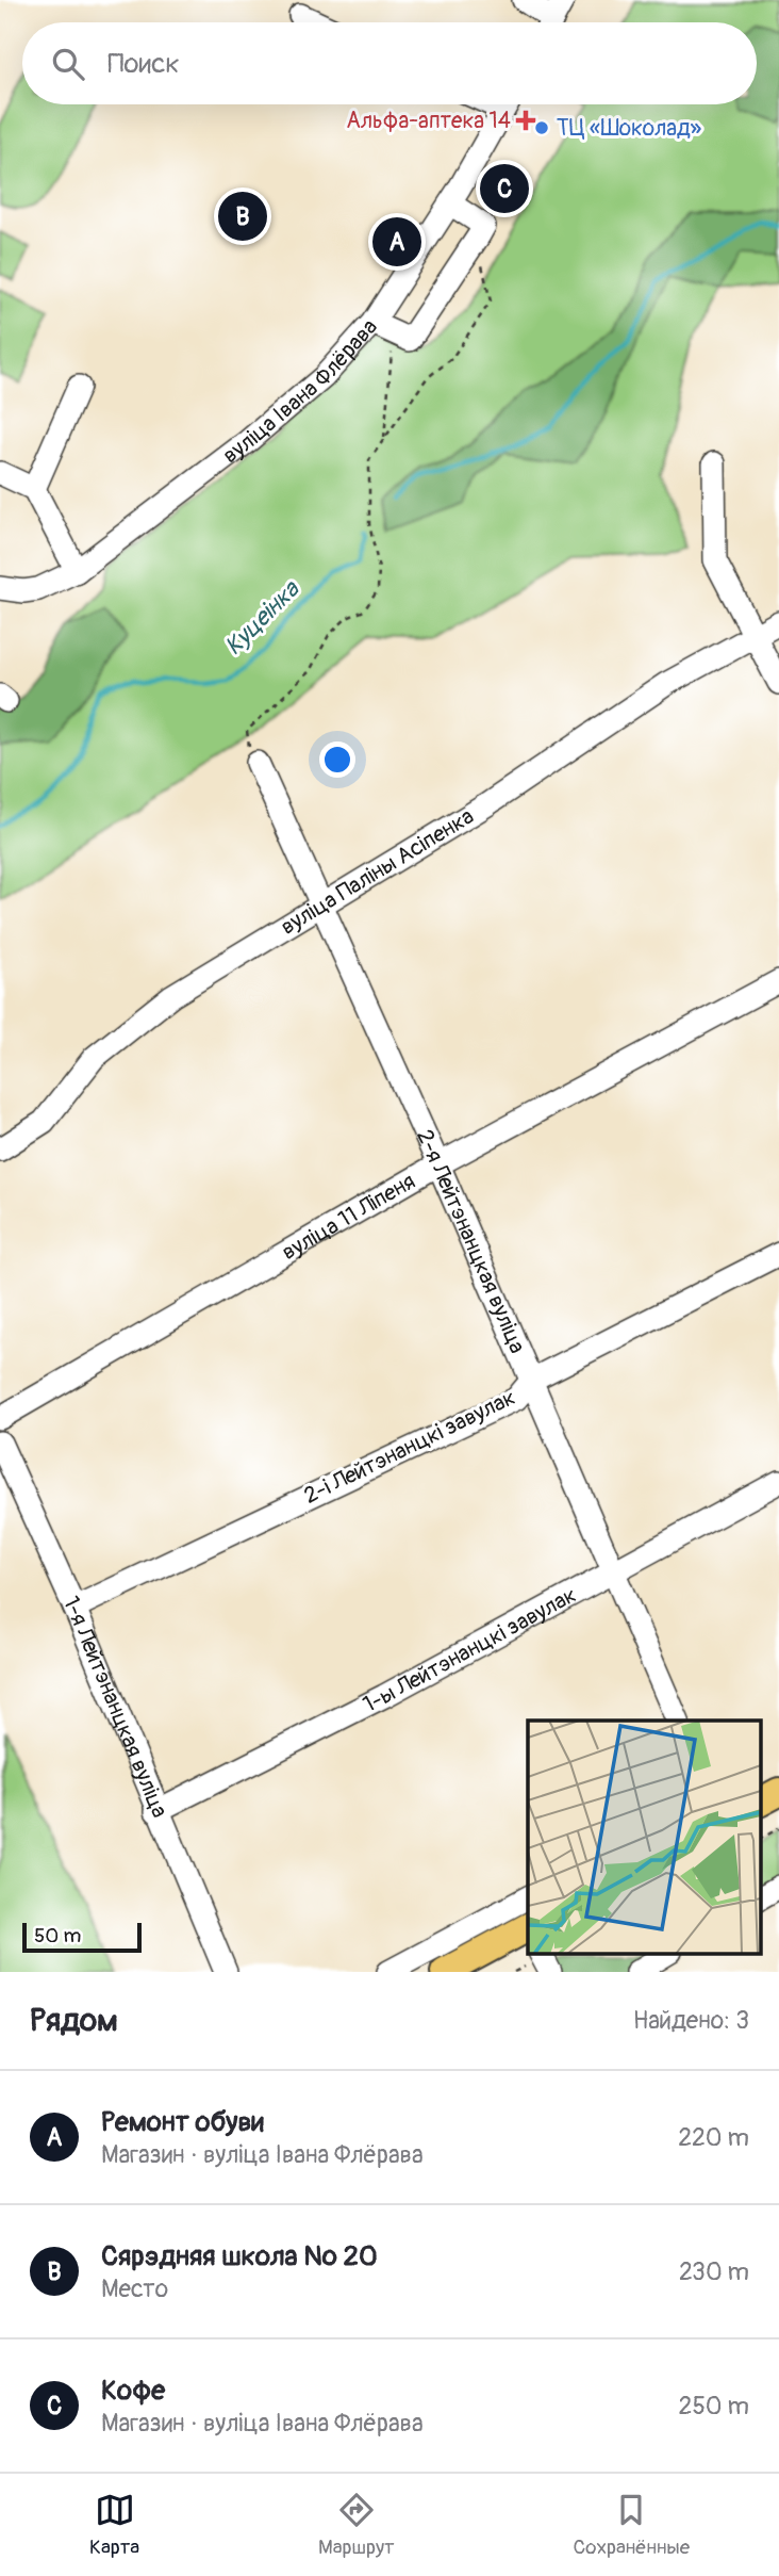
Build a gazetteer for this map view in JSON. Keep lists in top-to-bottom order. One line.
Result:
{"streets":{"street":["вуліца Івана Флёрава","вуліца Паліны Асіпенка","вуліца 11 Ліпеня","2-я Лейтэнанцкая вуліца","2-і Лейтэнанцкі завулак","1-ы Лейтэнанцкі завулак","1-я Лейтэнанцкая вуліца"]},"crossings":[["вуліца Паліны Асіпенка","2-я Лейтэнанцкая вуліца"],["вуліца 11 Ліпеня","2-я Лейтэнанцкая вуліца"],["2-я Лейтэнанцкая вуліца","2-і Лейтэнанцкі завулак"],["2-я Лейтэнанцкая вуліца","1-ы Лейтэнанцкі завулак"],["2-і Лейтэнанцкі завулак","1-я Лейтэнанцкая вуліца"],["1-ы Лейтэнанцкі завулак","1-я Лейтэнанцкая вуліца"]],"water":["Куцеінка"],"places":{"health":["Альфа-аптека 14"],"other":["ТЦ «Шоколад»"]},"scale_bar":"50 m","page":{"search":"Поиск","pins":["C","B","A"],"scale":"50 m","heading":["Рядом","Найдено: 3"],"list":[{"mark":"A","name":"Ремонт обуви","note":"Магазин · вуліца Івана Флёрава","value":"220 m"},{"mark":"B","name":"Сярэдняя школа № 20","note":"Место","value":"230 m"},{"mark":"C","name":"Кофе","note":"Магазин · вуліца Івана Флёрава","value":"250 m"}],"nav":["Карта","Маршрут","Сохранённые"]}}
